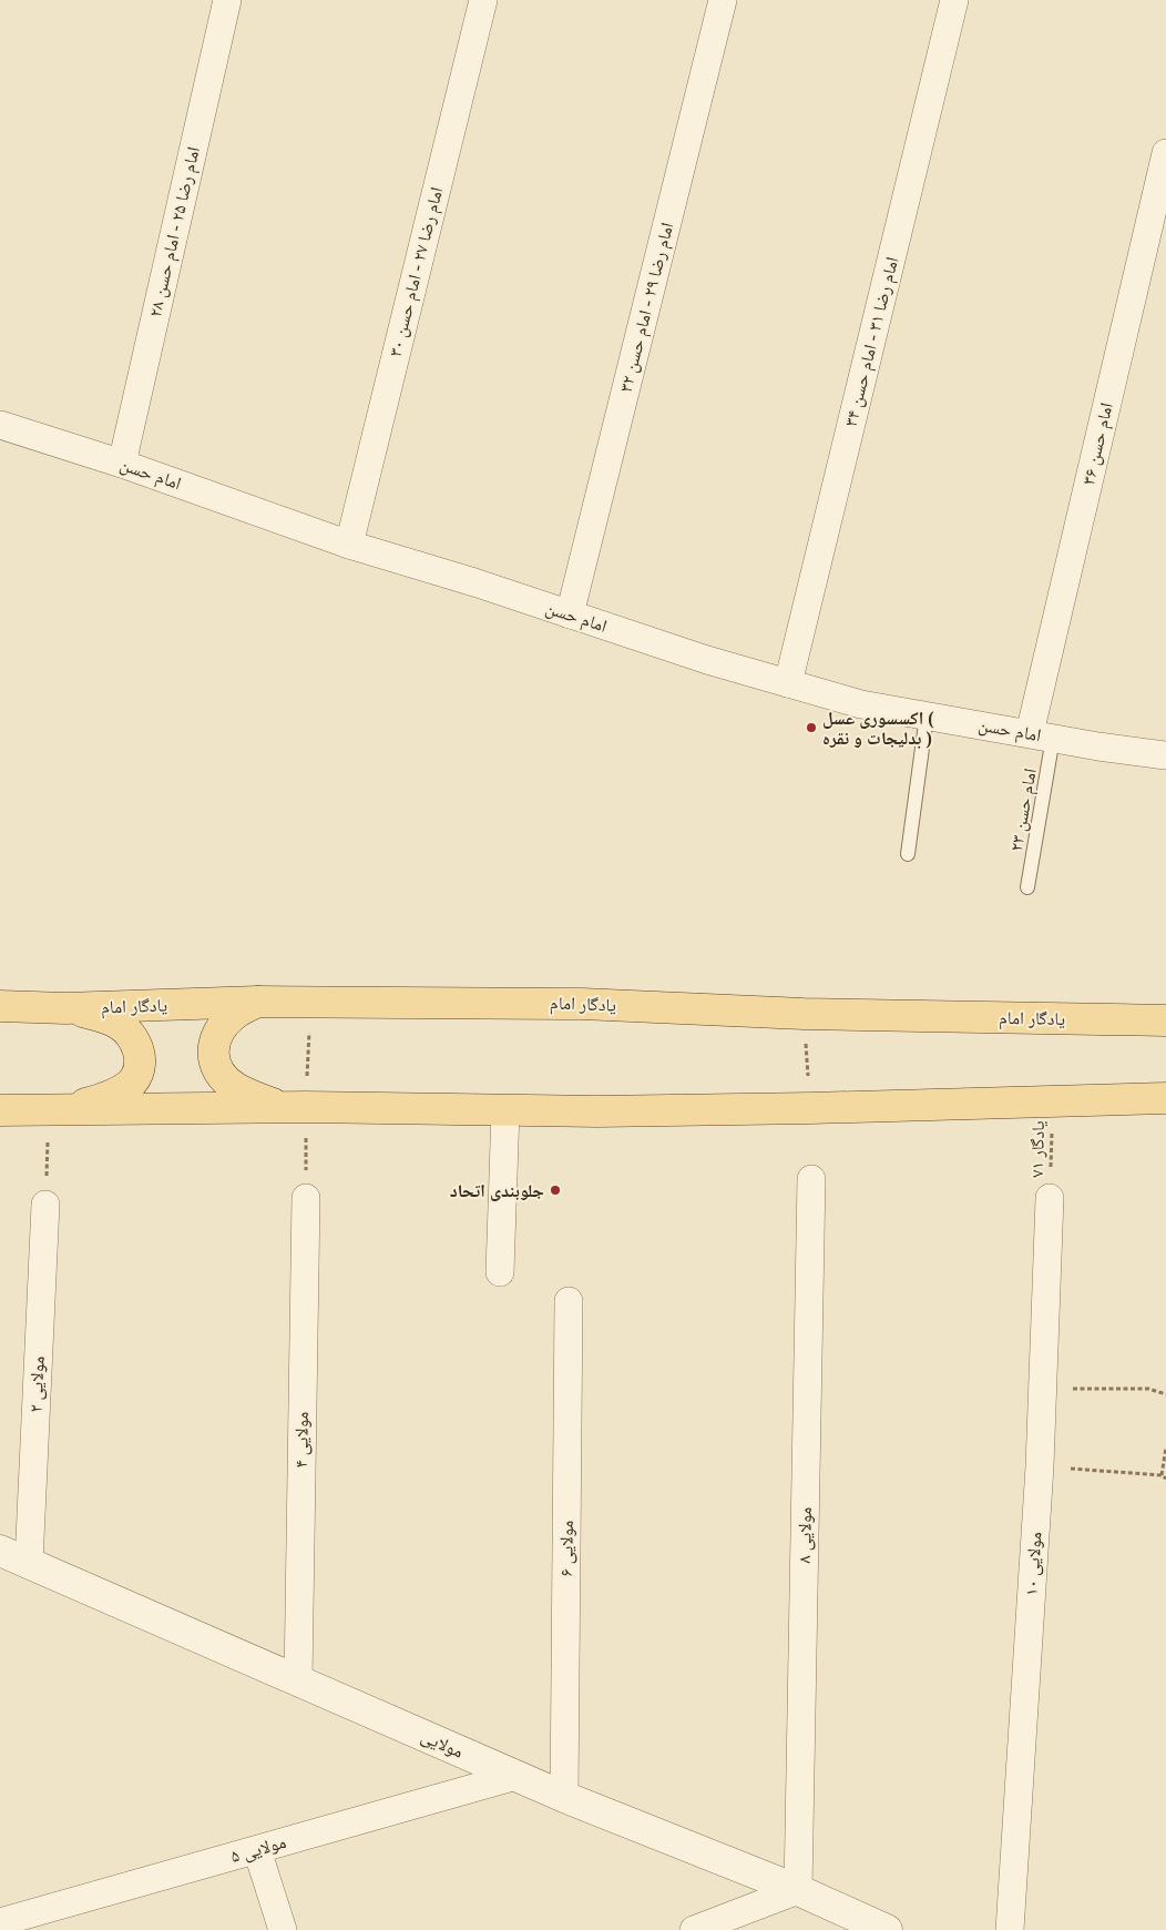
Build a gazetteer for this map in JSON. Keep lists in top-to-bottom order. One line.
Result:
{"streets":{"main road":["یادگار امام"],"street":["امام رضا ۲۵ - امام حسن ۲۸","امام رضا ۲۷ - امام حسن ۳۰","امام رضا ۲۹ - امام حسن ۳۲","امام رضا ۳۱ - امام حسن ۳۴","امام حسن ۳۶","امام حسن","مولایی ۲","مولایی ۴","مولایی ۸","مولایی ۶","مولایی ۱۰","مولایی","مولایی ۵"],"lane":["امام حسن ۲۳"],"path":["یادگار ۷۱"]},"crossings":[["امام رضا ۲۵ - امام حسن ۲۸","امام حسن"],["امام رضا ۲۷ - امام حسن ۳۰","امام حسن"],["امام رضا ۲۹ - امام حسن ۳۲","امام حسن"],["امام رضا ۳۱ - امام حسن ۳۴","امام حسن"],["امام حسن ۳۶","امام حسن"],["امام حسن ۳۶","امام حسن ۲۳"],["امام حسن","امام حسن ۲۳"],["یادگار ۷۱","مولایی ۱۰"],["مولایی ۲","مولایی"],["مولایی ۴","مولایی"],["مولایی ۸","مولایی"],["مولایی ۶","مولایی"],["مولایی","مولایی ۵"]],"places":["اکسسوری عسل ( بدلیجات و نقره )","جلوبندی اتحاد"]}
